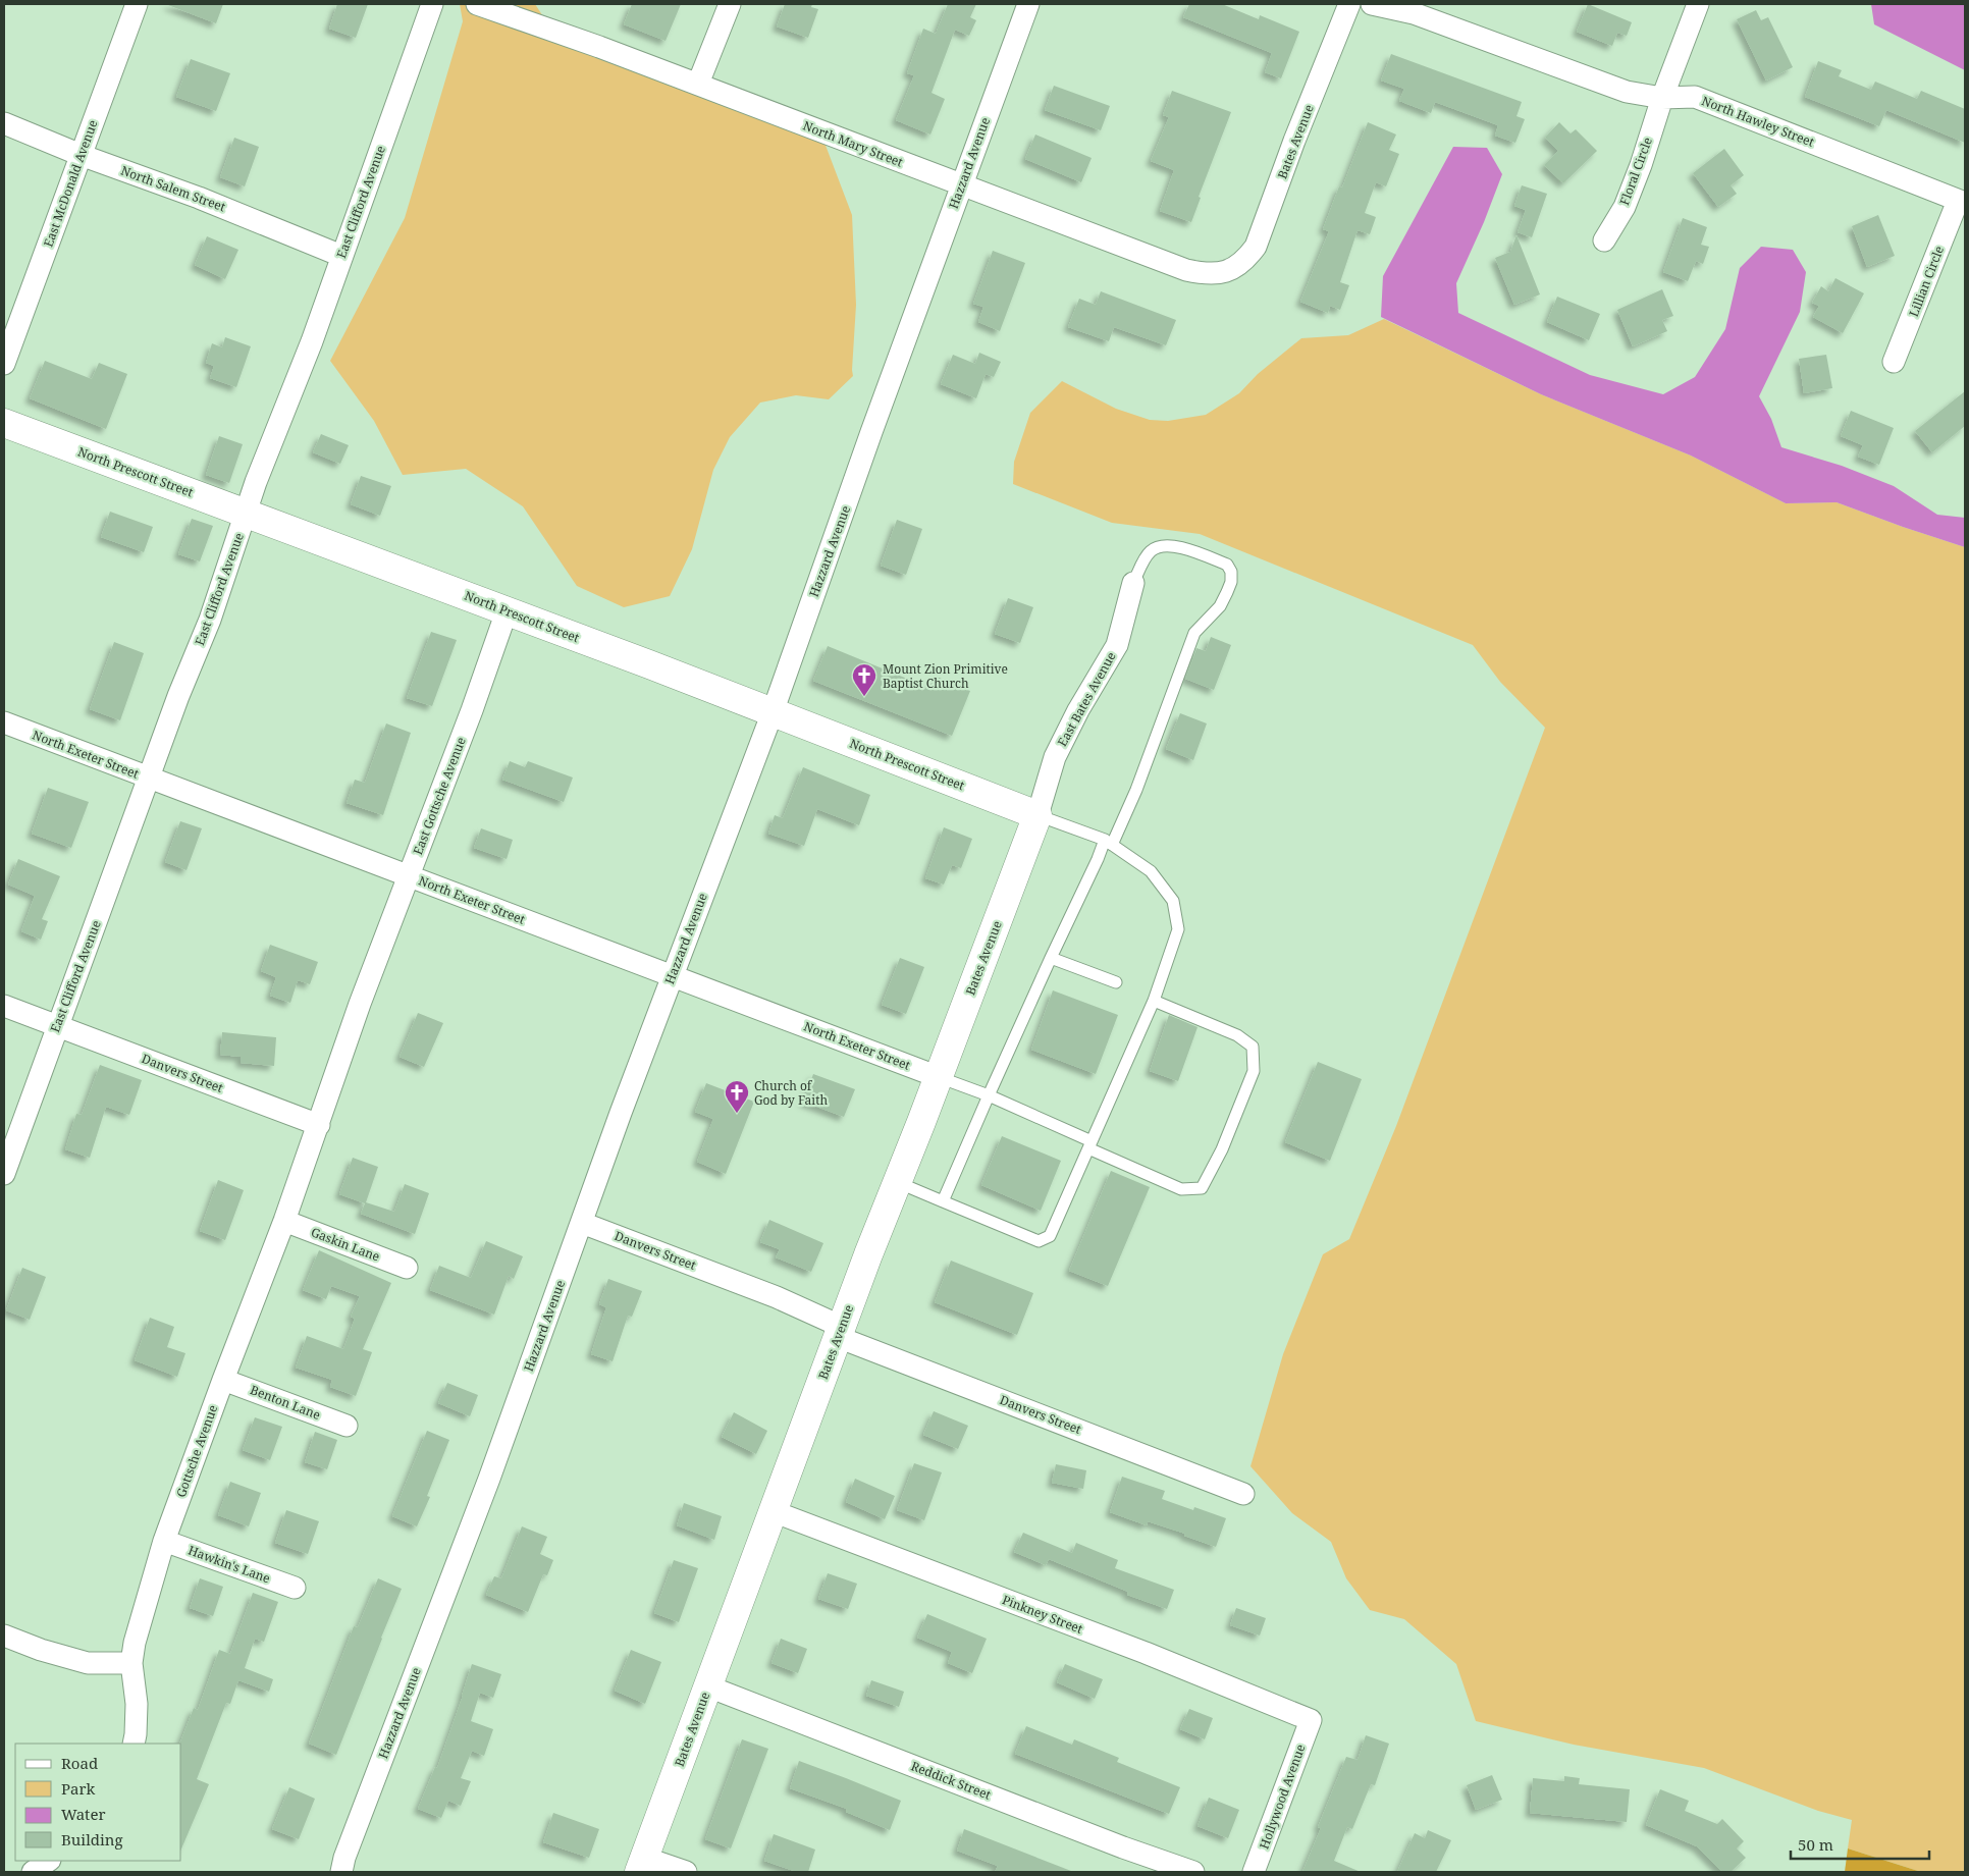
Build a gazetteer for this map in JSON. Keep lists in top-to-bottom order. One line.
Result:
{"streets":{"street":["North Hawley Street","Bates Avenue","North Mary Street","Hazzard Avenue","Floral Circle","East McDonald Avenue","North Salem Street","East Clifford Avenue","Lillian Circle","North Prescott Street","East Bates Avenue","North Exeter Street","East Gottsche Avenue","Danvers Street","Gaskin Lane","Benton Lane","Gottsche Avenue","Hawkin's Lane","Pinkney Street","Reddick Street","Hollywood Avenue"]},"crossings":[["North Hawley Street","Floral Circle"],["North Hawley Street","Lillian Circle"],["Bates Avenue","North Mary Street"],["Bates Avenue","North Prescott Street"],["Bates Avenue","East Bates Avenue"],["Bates Avenue","North Exeter Street"],["Bates Avenue","Danvers Street"],["Bates Avenue","Pinkney Street"],["Bates Avenue","Reddick Street"],["North Mary Street","Hazzard Avenue"],["Hazzard Avenue","North Prescott Street"],["Hazzard Avenue","North Exeter Street"],["Hazzard Avenue","Danvers Street"],["East McDonald Avenue","North Salem Street"],["North Salem Street","East Clifford Avenue"],["East Clifford Avenue","North Prescott Street"],["East Clifford Avenue","North Exeter Street"],["East Clifford Avenue","Danvers Street"],["North Prescott Street","East Bates Avenue"],["North Prescott Street","East Gottsche Avenue"],["North Exeter Street","East Gottsche Avenue"],["East Gottsche Avenue","Danvers Street"],["East Gottsche Avenue","Gottsche Avenue"],["Danvers Street","Gottsche Avenue"],["Gaskin Lane","Gottsche Avenue"],["Benton Lane","Gottsche Avenue"],["Gottsche Avenue","Hawkin's Lane"],["Pinkney Street","Hollywood Avenue"]],"places":{"church":["Mount Zion Primitive Baptist Church","Church of God by Faith"]},"legend":["Road","Park","Water","Building"],"scale_bar":"50 m"}
